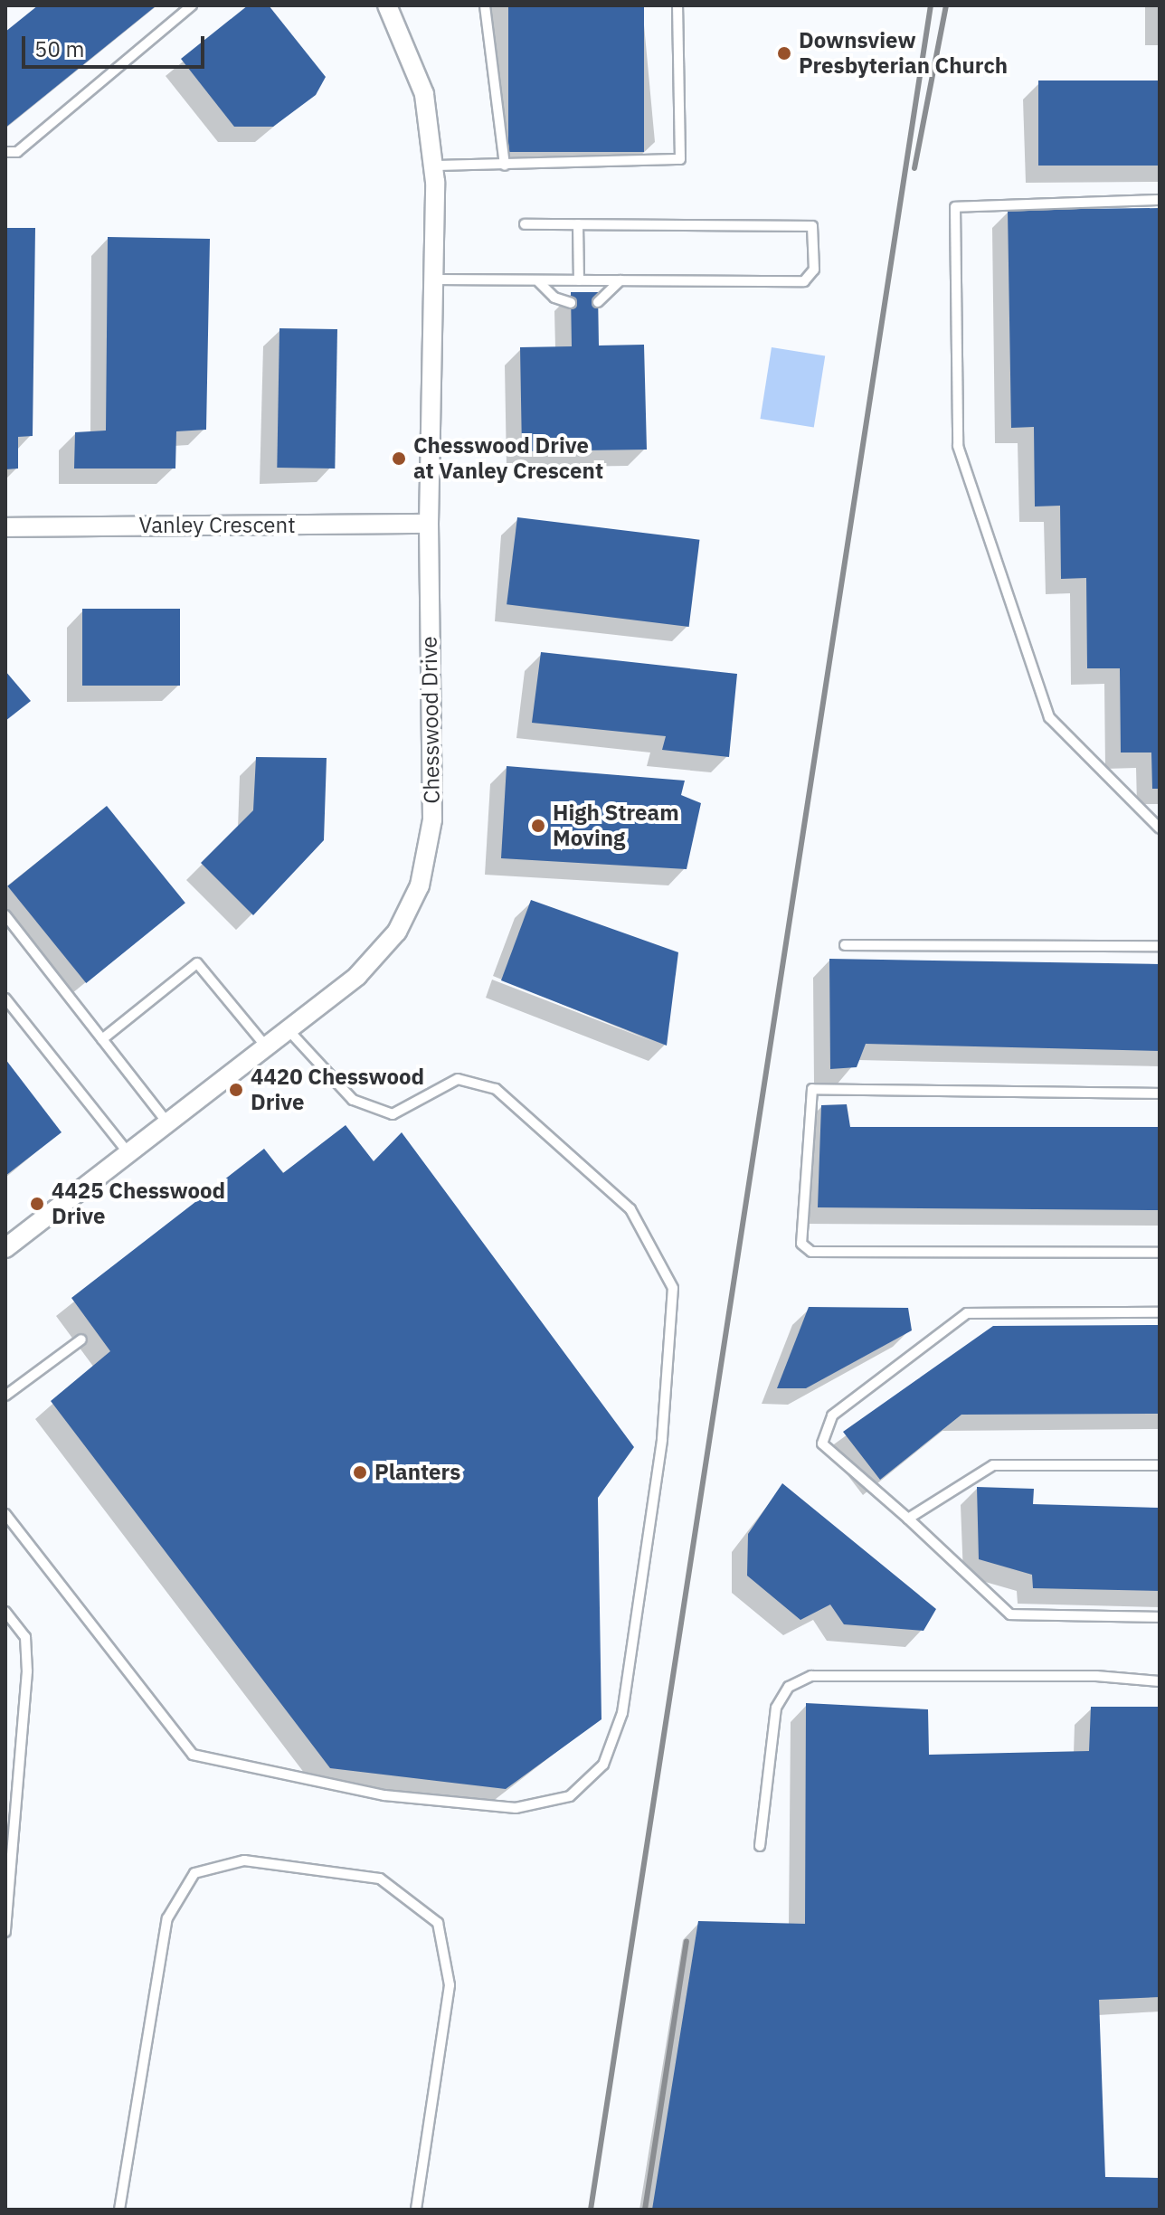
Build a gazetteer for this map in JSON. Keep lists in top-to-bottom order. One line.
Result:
{"streets":{"street":["Vanley Crescent","Chesswood Drive"]},"crossings":[["Vanley Crescent","Chesswood Drive"]],"places":["Downsview Presbyterian Church","Chesswood Drive at Vanley Crescent","High Stream Moving","4420 Chesswood Drive","4425 Chesswood Drive","Planters"],"scale_bar":"50 m"}
